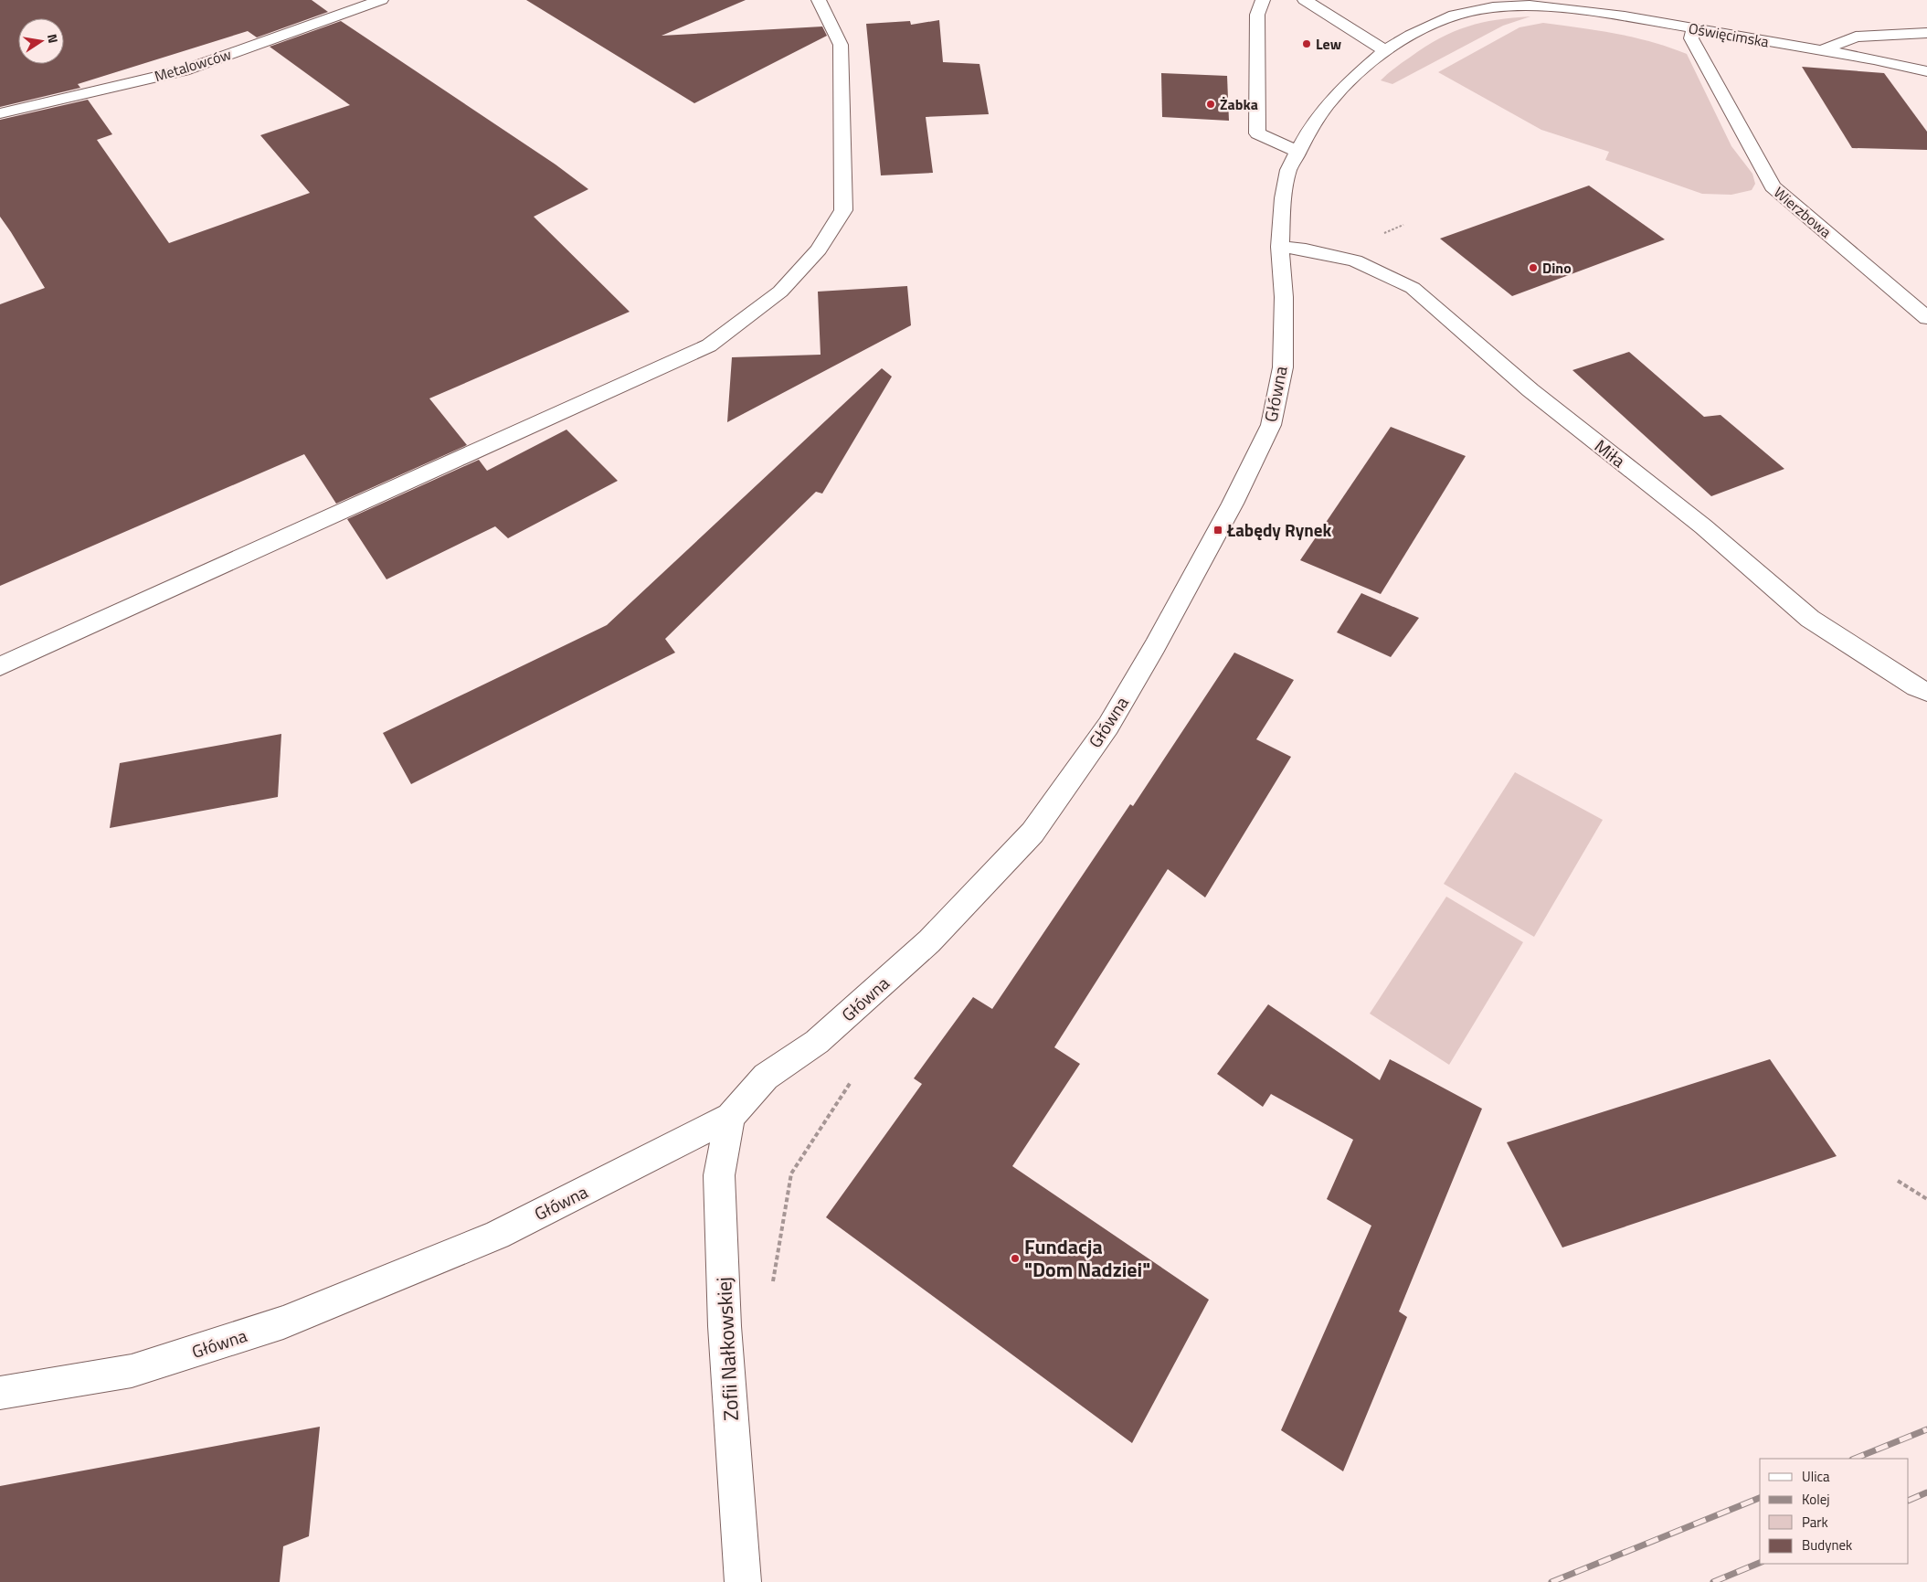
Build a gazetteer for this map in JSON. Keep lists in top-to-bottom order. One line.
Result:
{"streets":{"street":["Oświęcimska","Metalowców","Wierzbowa","Główna","Miła","Zofii Nałkowskiej"]},"crossings":[["Oświęcimska","Wierzbowa"],["Oświęcimska","Główna"],["Główna","Miła"],["Główna","Zofii Nałkowskiej"]],"places":{"other":["Lew","Żabka","Dino","Fundacja \"Dom Nadziei\""],"transit":["Łabędy Rynek"]},"legend":["Ulica","Kolej","Park","Budynek"],"north":"right"}
